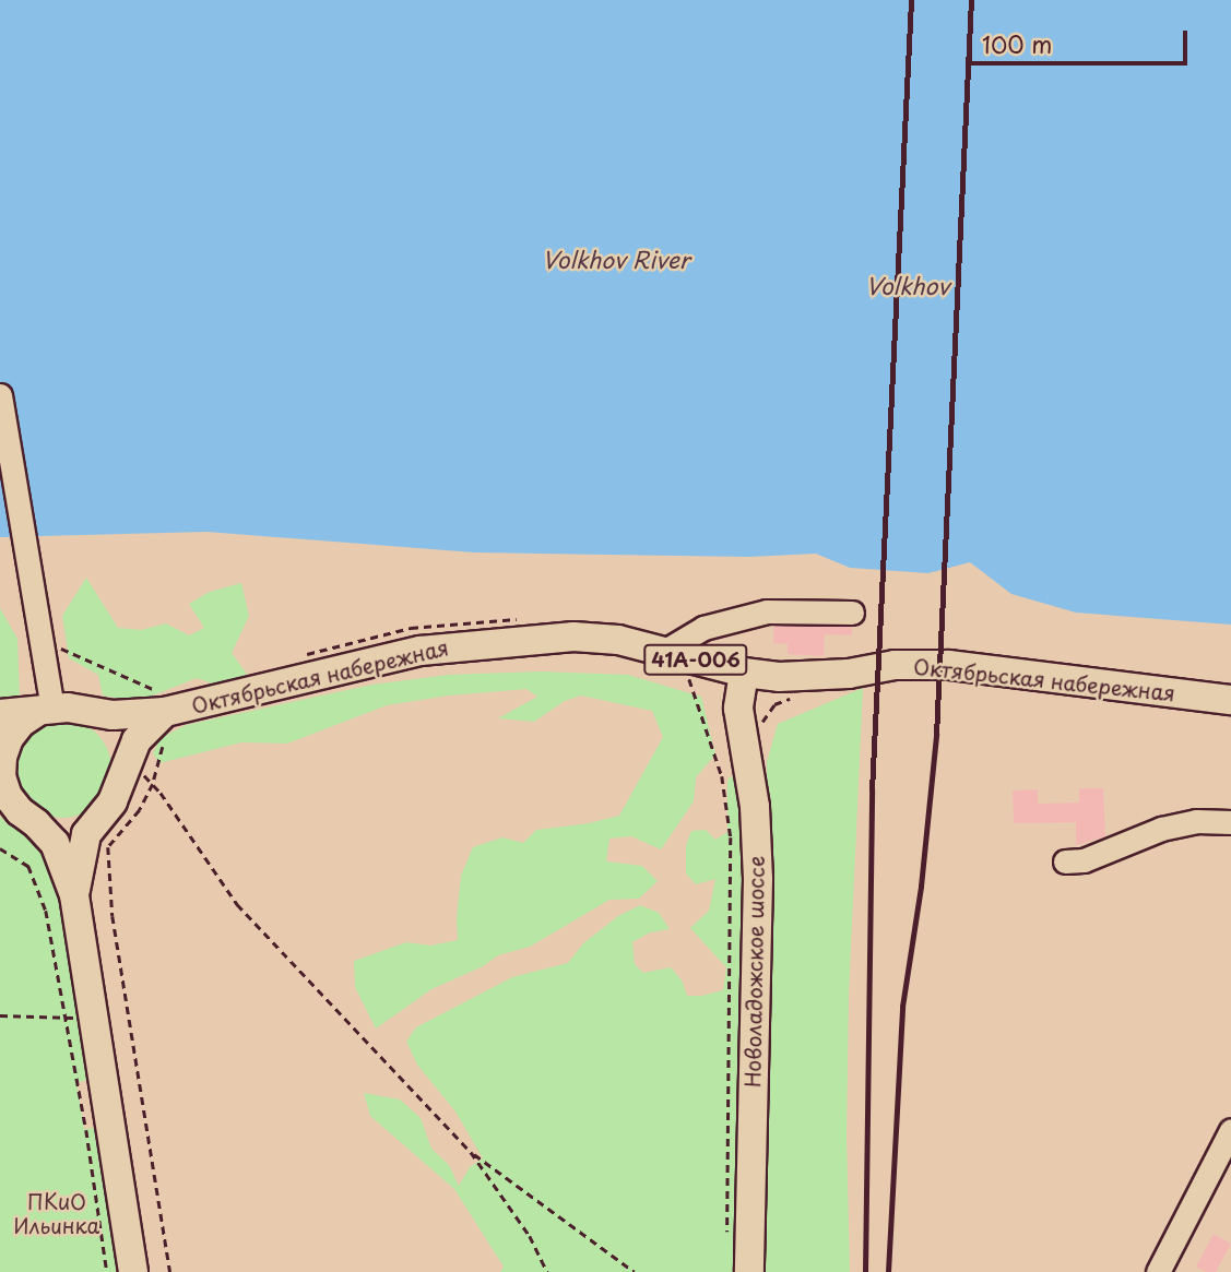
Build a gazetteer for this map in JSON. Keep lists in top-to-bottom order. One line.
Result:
{"streets":{"main road":["41А-006","Октябрьская набережная","Новоладожское шоссе"]},"crossings":[["Октябрьская набережная","Новоладожское шоссе"]],"water":["Volkhov River","Volkhov"],"parks":["ПКиО Ильинка"],"scale_bar":"100 m"}
